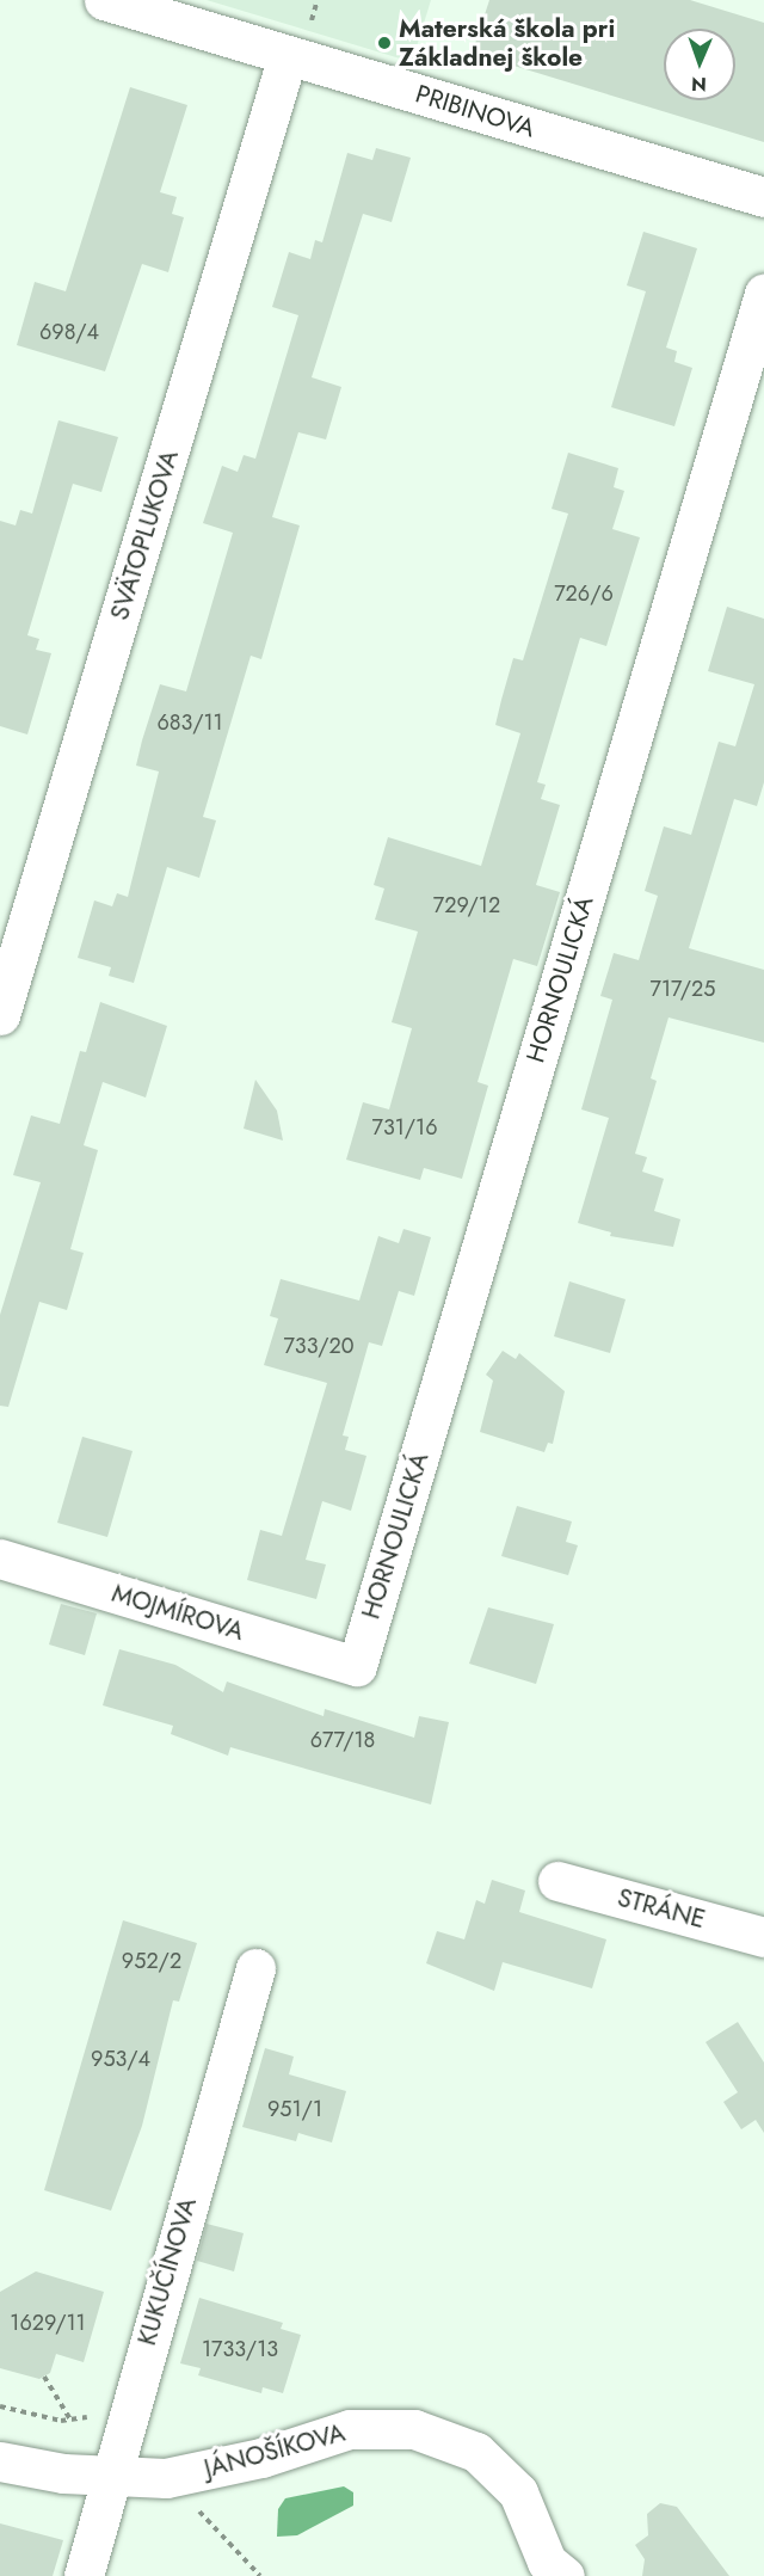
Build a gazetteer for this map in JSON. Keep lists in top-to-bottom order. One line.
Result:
{"streets":{"street":["PRIBINOVA","SVÄTOPLUKOVA","HORNOULICKÁ","MOJMÍROVA","STRÁNE","KUKUČÍNOVA","JÁNOŠÍKOVA"]},"crossings":[["PRIBINOVA","SVÄTOPLUKOVA"],["HORNOULICKÁ","MOJMÍROVA"],["KUKUČÍNOVA","JÁNOŠÍKOVA"]],"places":["Materská škola pri Základnej škole"],"house_numbers":["698/4","726/6","683/11","729/12","717/25","731/16","733/20","677/18","952/2","953/4","951/1","1629/11","1733/13"],"north":"bottom"}
